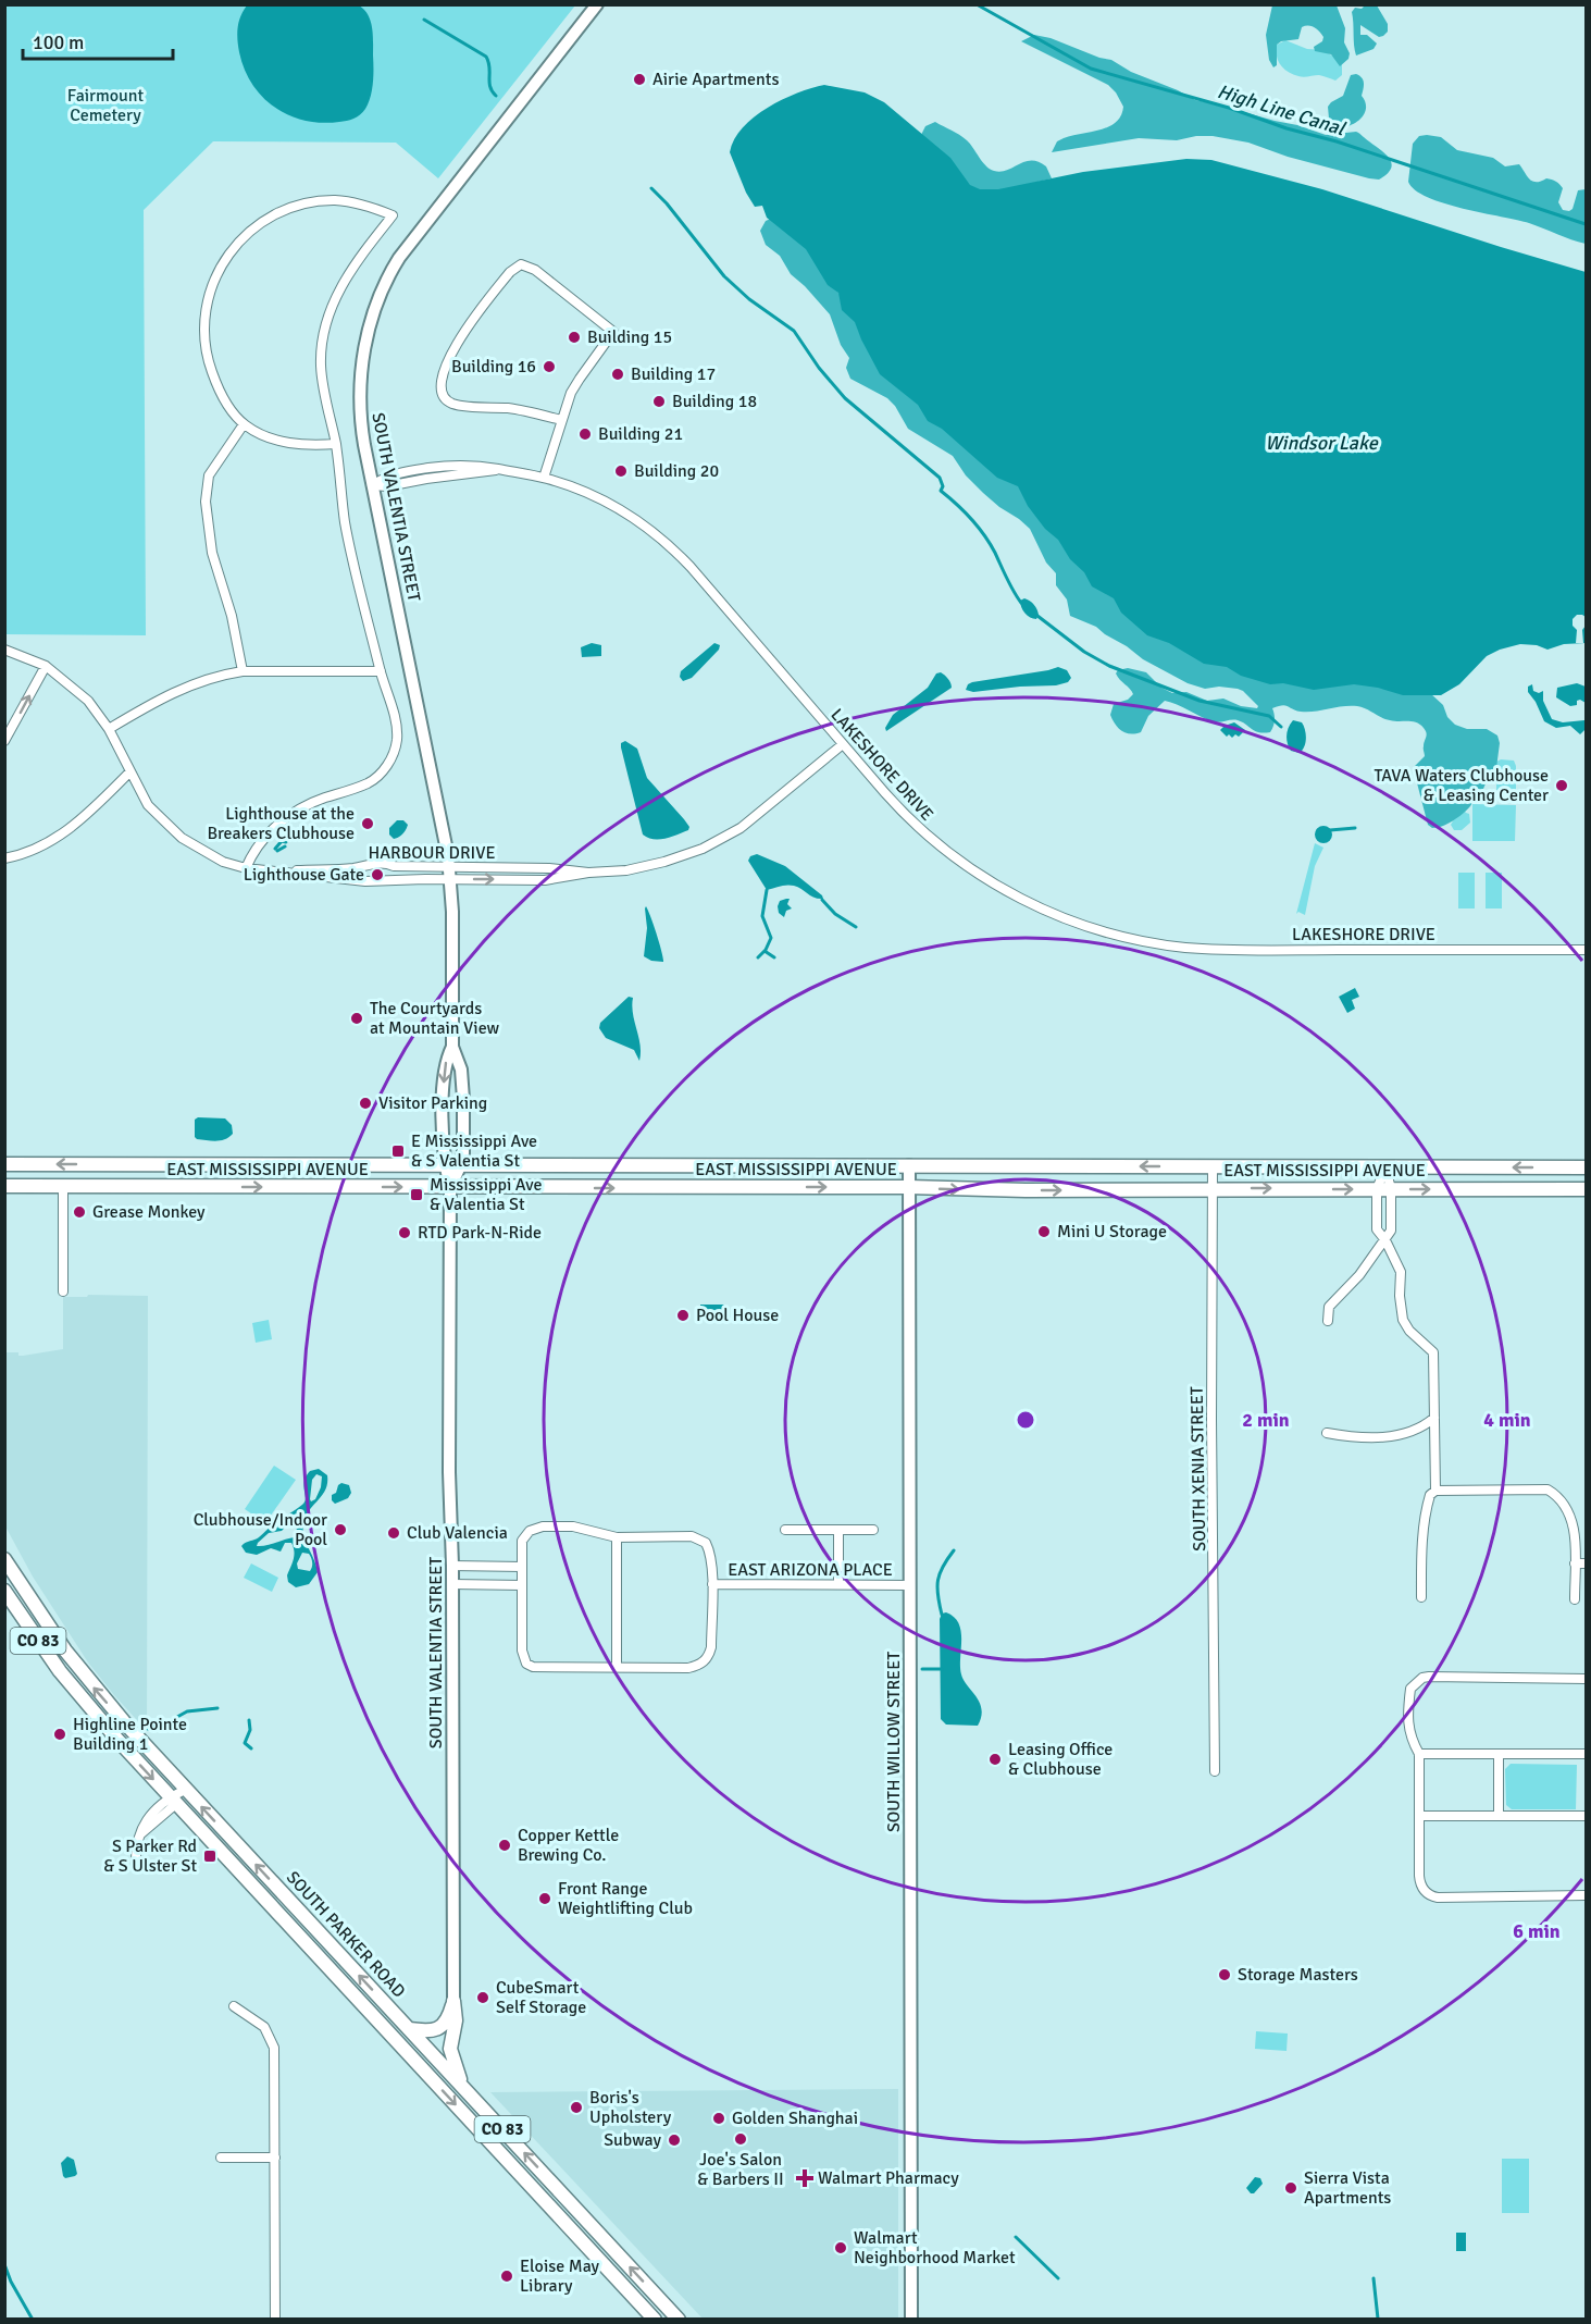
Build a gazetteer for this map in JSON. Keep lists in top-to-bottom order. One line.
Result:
{"streets":{"main road":["EAST MISSISSIPPI AVENUE","CO 83","SOUTH PARKER ROAD"],"street":["SOUTH VALENTIA STREET","LAKESHORE DRIVE","HARBOUR DRIVE","SOUTH XENIA STREET","EAST ARIZONA PLACE","SOUTH WILLOW STREET"]},"crossings":[["SOUTH VALENTIA STREET","LAKESHORE DRIVE"],["SOUTH VALENTIA STREET","HARBOUR DRIVE"],["SOUTH VALENTIA STREET","EAST MISSISSIPPI AVENUE"],["LAKESHORE DRIVE","HARBOUR DRIVE"],["EAST MISSISSIPPI AVENUE","SOUTH XENIA STREET"],["EAST MISSISSIPPI AVENUE","SOUTH WILLOW STREET"],["EAST ARIZONA PLACE","SOUTH WILLOW STREET"]],"water":["High Line Canal","Windsor Lake"],"parks":["Fairmount Cemetery"],"places":{"other":["Airie Apartments","Building 15","Building 16","Building 17","Building 18","Building 21","Building 20","TAVA Waters Clubhouse & Leasing Center","Lighthouse at the Breakers Clubhouse","Lighthouse Gate","The Courtyards at Mountain View","Visitor Parking","Grease Monkey","Mini U Storage","RTD Park-N-Ride","Pool House","Clubhouse/Indoor Pool","Club Valencia","Highline Pointe Building 1","Leasing Office & Clubhouse","Copper Kettle Brewing Co.","Front Range Weightlifting Club","Storage Masters","CubeSmart Self Storage","Boris's Upholstery","Golden Shanghai","Joe's Salon & Barbers II","Subway","Sierra Vista Apartments","Walmart Neighborhood Market","Eloise May Library"],"transit":["E Mississippi Ave & S Valentia St","Mississippi Ave & Valentia St","S Parker Rd & S Ulster St"],"health":["Walmart Pharmacy"]},"scale_bar":"100 m","rings":["2 min","4 min","6 min"]}
